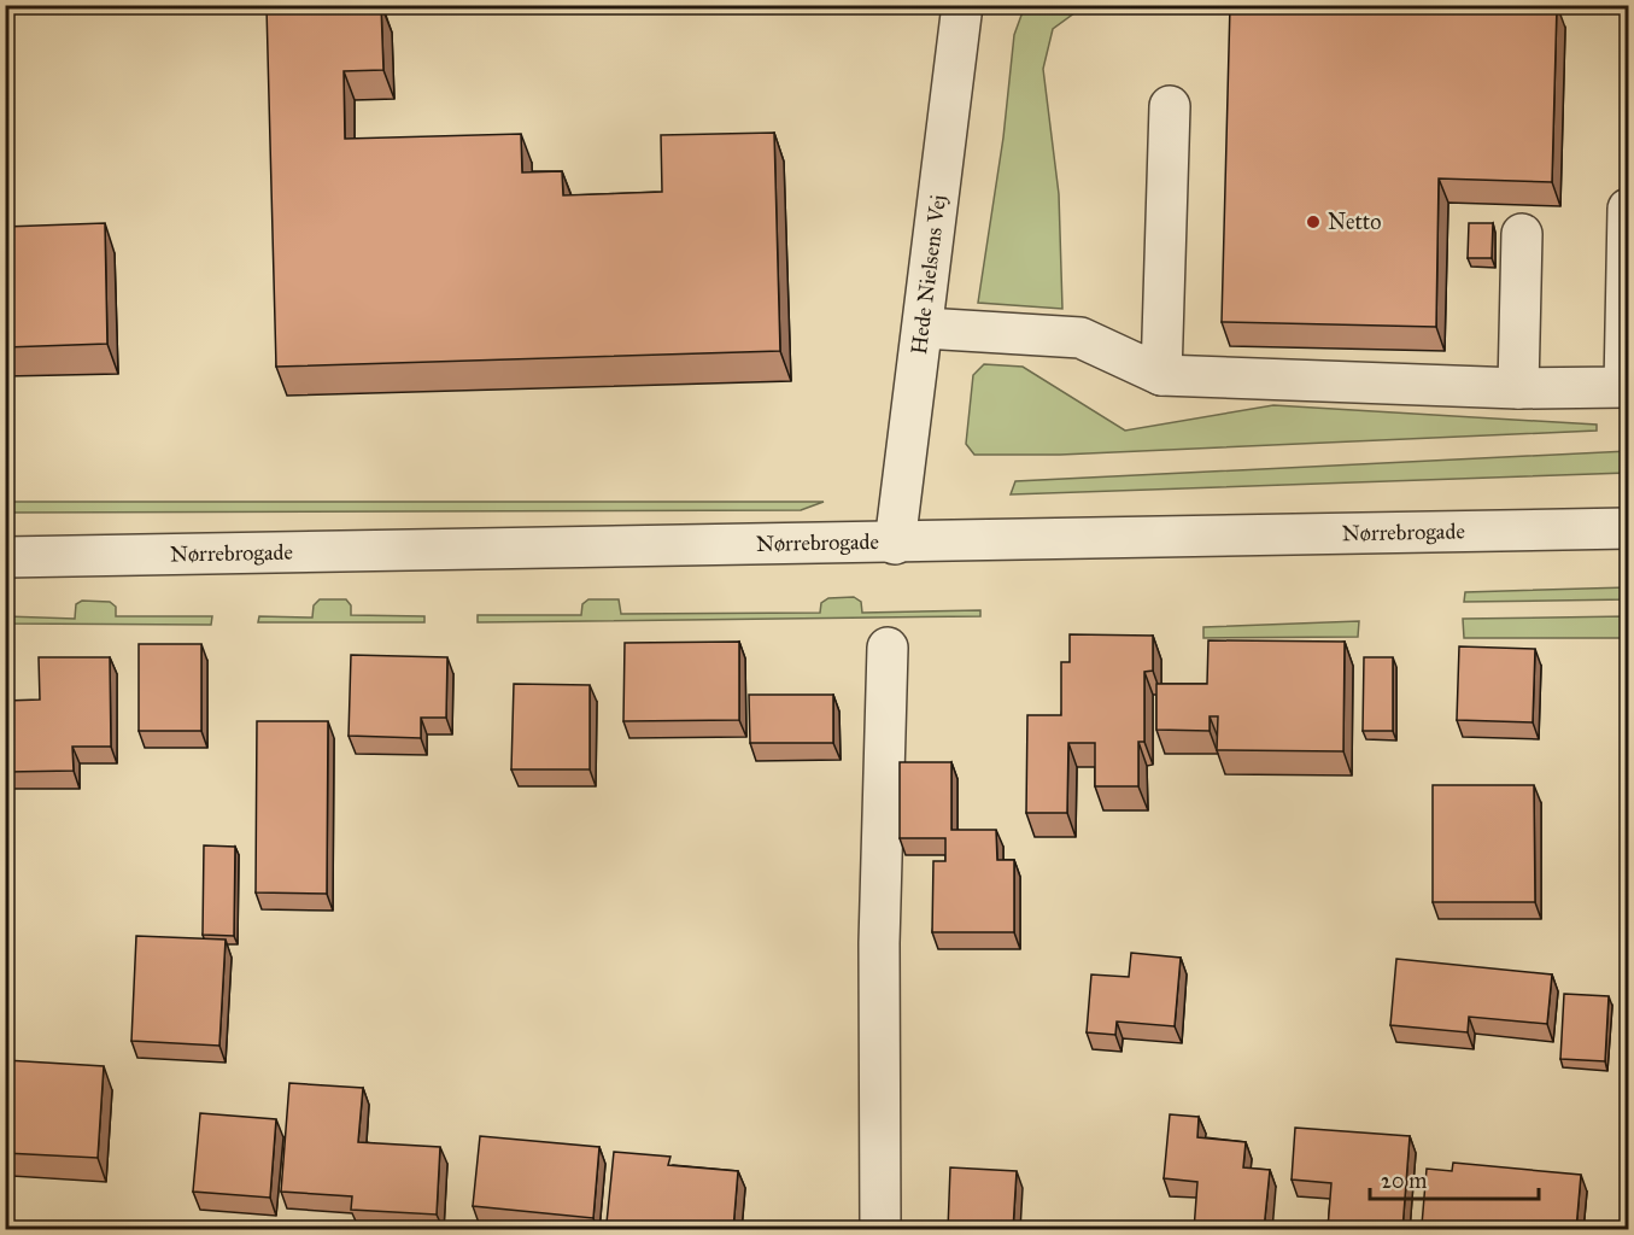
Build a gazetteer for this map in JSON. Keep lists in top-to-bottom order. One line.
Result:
{"streets":{"street":["Hede Nielsens Vej","Nørrebrogade"]},"crossings":[["Hede Nielsens Vej","Nørrebrogade"]],"places":["Netto"],"scale_bar":"20 m"}
